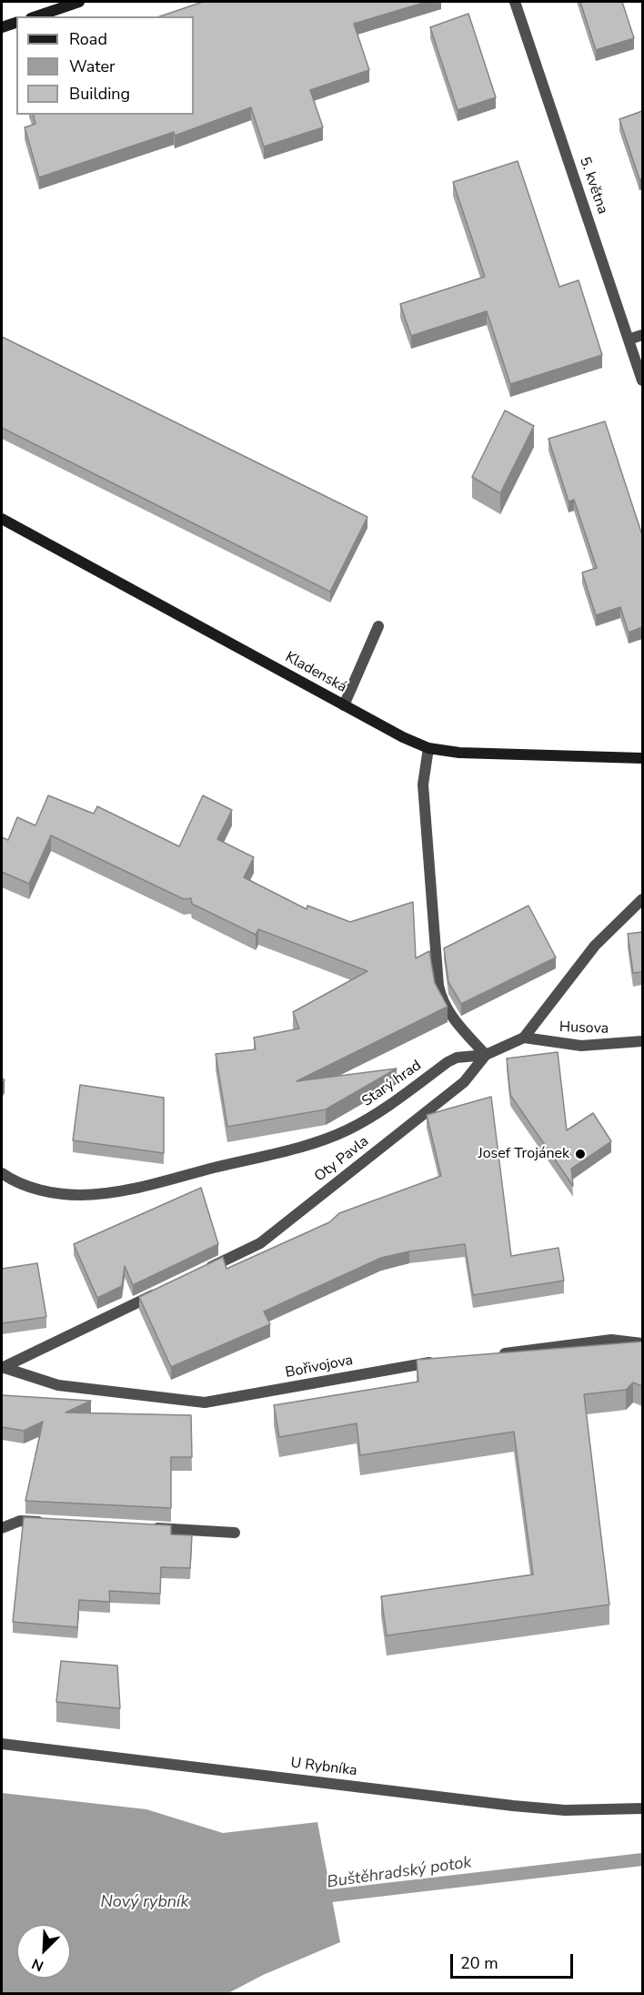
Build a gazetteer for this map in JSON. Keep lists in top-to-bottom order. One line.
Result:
{"streets":{"street":["5. května","Kladenská","Husova","Starý hrad","Oty Pavla","Bořivojova","U Rybníka"]},"crossings":[["Husova","Oty Pavla"],["Starý hrad","Oty Pavla"]],"water":["Buštěhradský potok","Nový rybník"],"places":["Josef Trojánek"],"legend":["Road","Water","Building"],"scale_bar":"20 m","north":"bottom left"}
